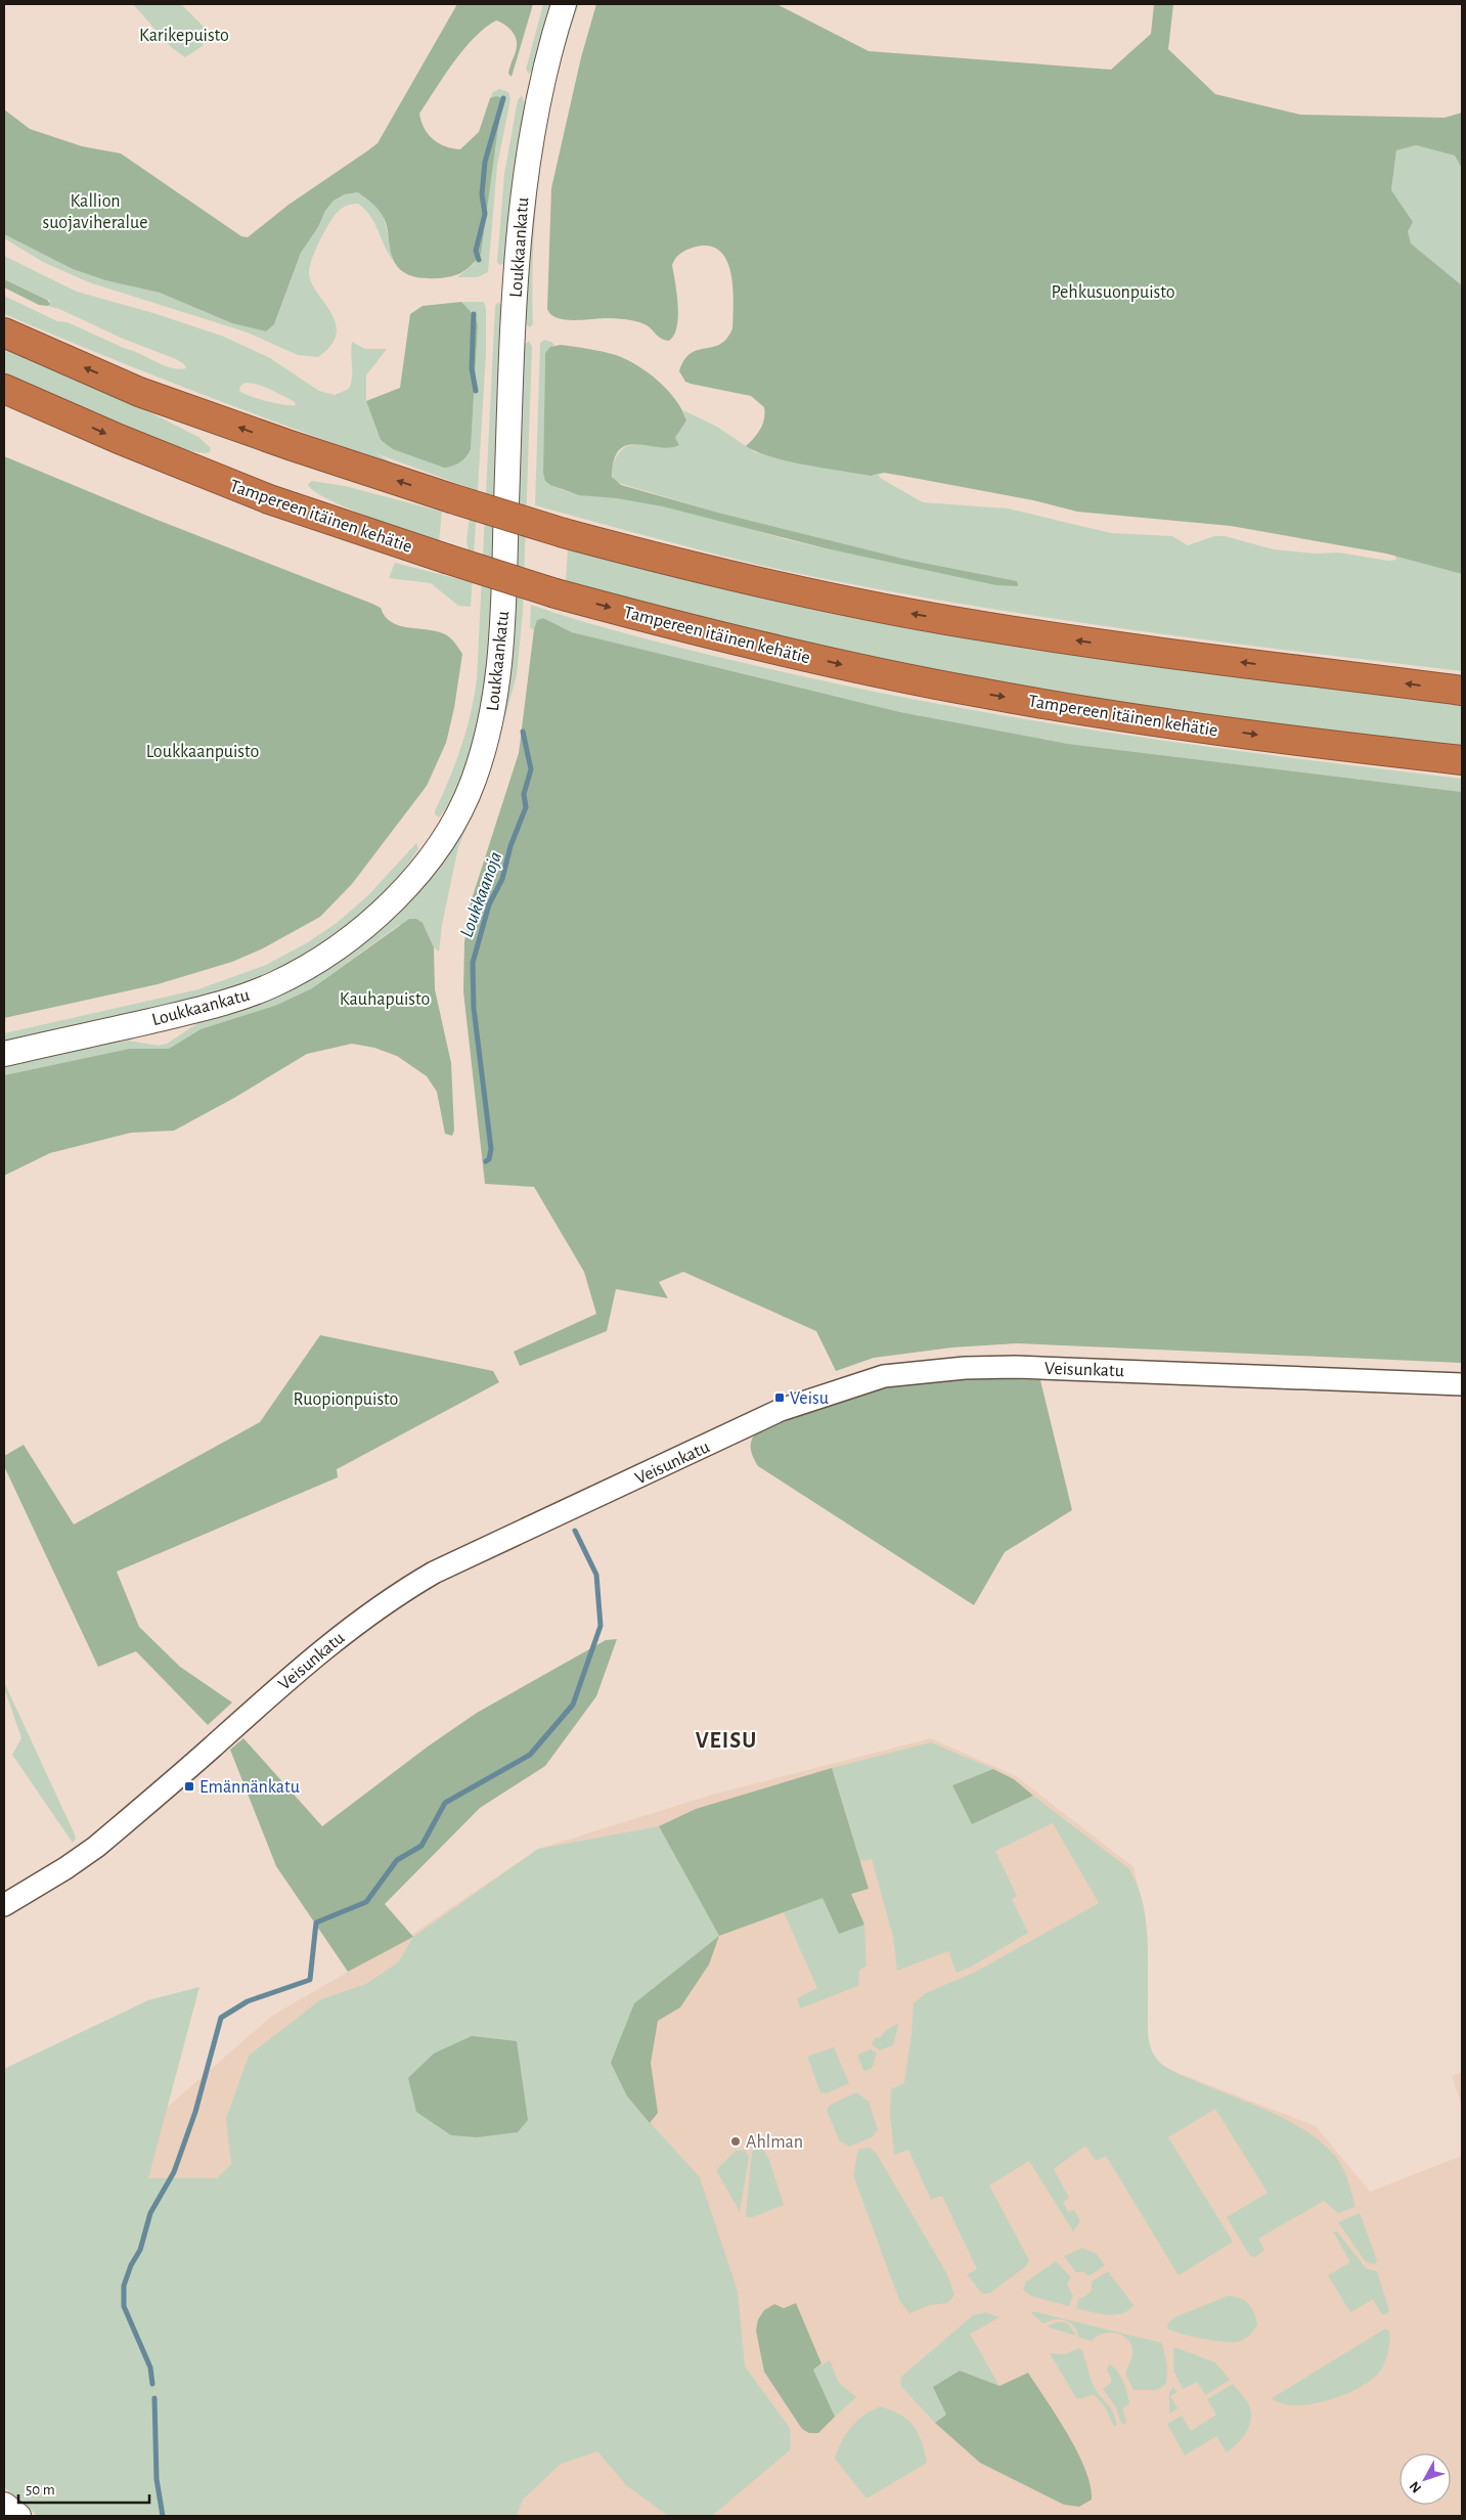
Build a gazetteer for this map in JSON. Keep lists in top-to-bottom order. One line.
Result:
{"streets":{"highway":["Tampereen itäinen kehätie"],"main road":["Loukkaankatu"],"street":["Veisunkatu"]},"districts":["VEISU"],"water":["Loukkaanoja"],"parks":["Karikepuisto","Kallion suojaviheralue","Pehkusuonpuisto","Loukkaanpuisto","Kauhapuisto","Ruopionpuisto"],"places":{"transit":["Veisu","Emännänkatu"],"other":["Ahlman"]},"scale_bar":"50 m","north":"bottom left"}
